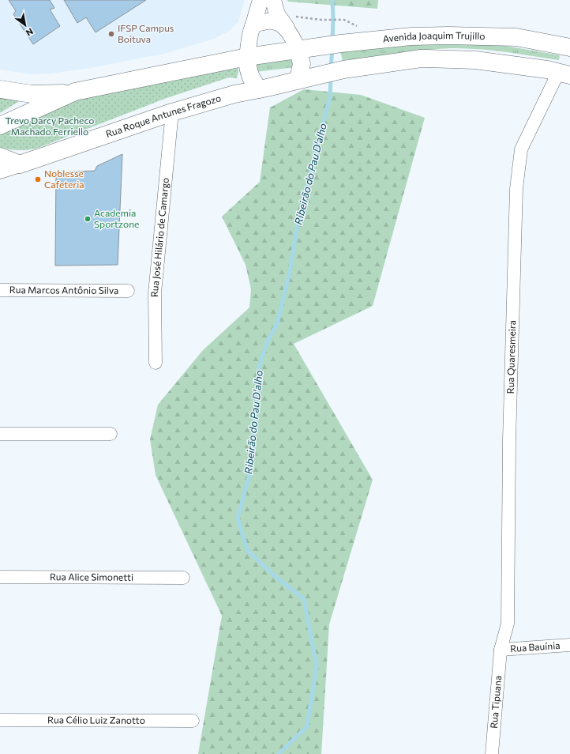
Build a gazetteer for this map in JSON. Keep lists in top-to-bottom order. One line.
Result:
{"streets":{"main road":["Avenida Joaquim Trujillo","Rua Roque Antunes Fragozo"],"street":["Rua José Hilário de Camargo","Rua Marcos Antônio Silva","Rua Quaresmeira","Rua Alice Simonetti","Rua Bauínia","Rua Tipuana","Rua Célio Luiz Zanotto"]},"crossings":[["Rua Roque Antunes Fragozo","Rua José Hilário de Camargo"],["Rua Quaresmeira","Rua Bauínia"],["Rua Quaresmeira","Rua Tipuana"],["Rua Bauínia","Rua Tipuana"]],"water":["Ribeirão do Pau D'alho"],"parks":["Trevo Darcy Pacheco Machado Ferriello"],"places":["IFSP Campus Boituva","Noblesse Cafeteria","Academia Sportzone"],"north":"bottom right"}
